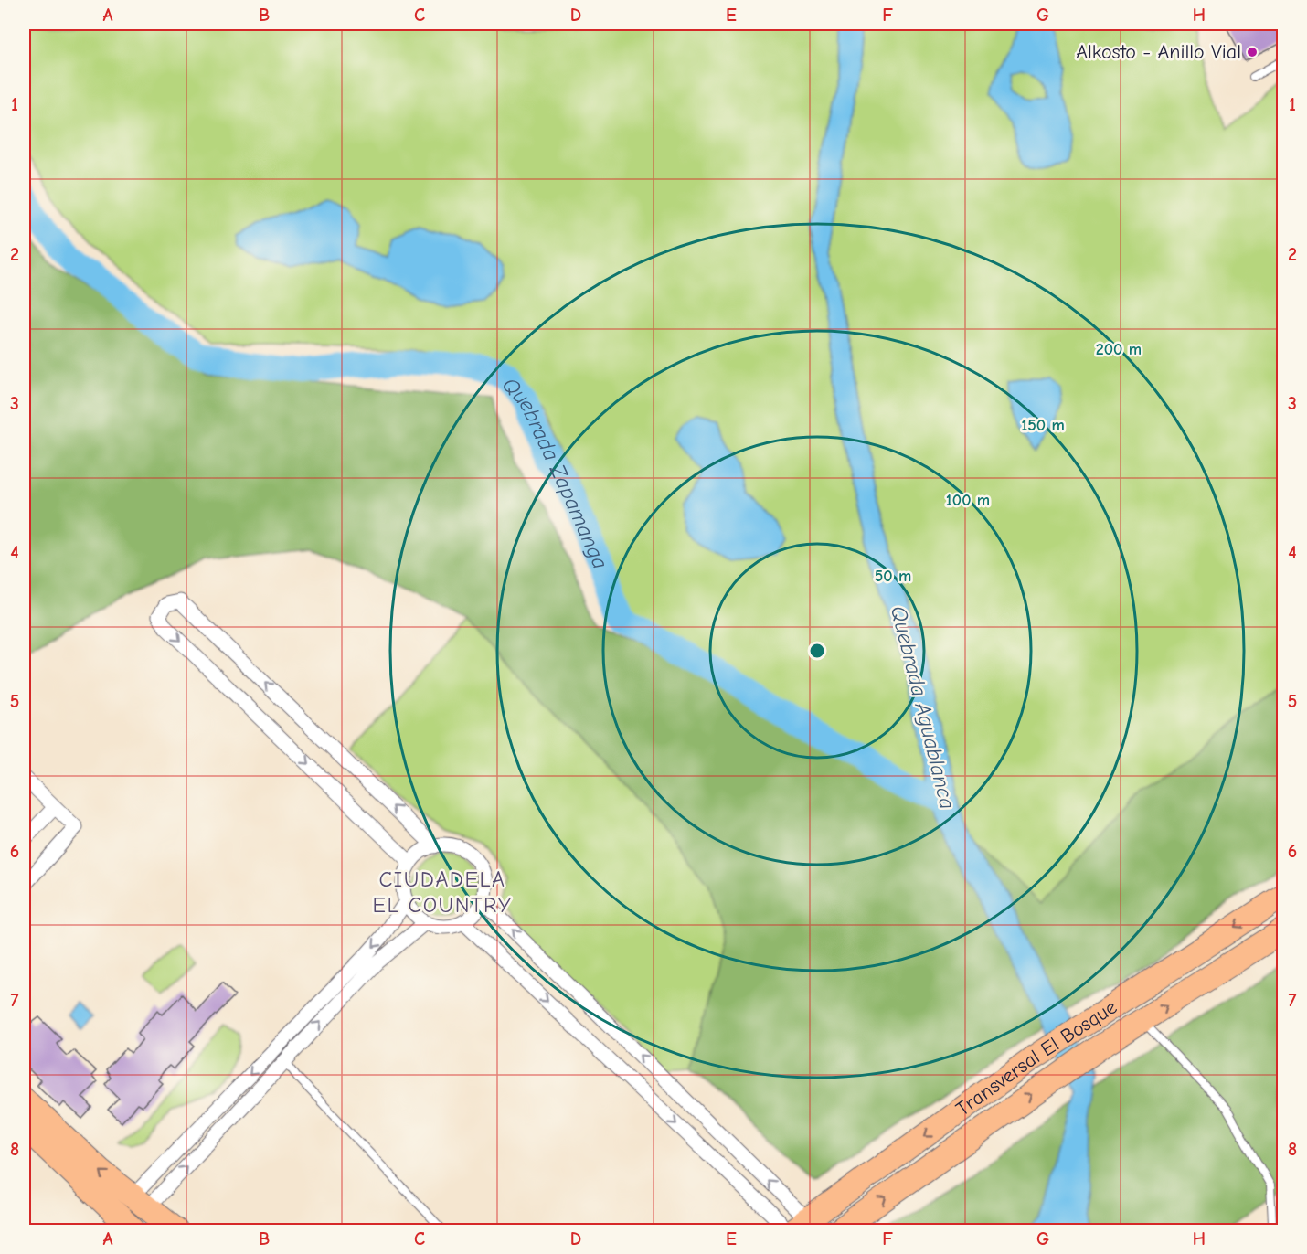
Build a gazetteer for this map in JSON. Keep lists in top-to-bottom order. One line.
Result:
{"streets":{"main road":["Transversal El Bosque"]},"districts":["CIUDADELA EL COUNTRY"],"water":["Quebrada Zapamanga","Quebrada Aguablanca"],"places":["Alkosto - Anillo Vial"],"grid":{"columns":["A","B","C","D","E","F","G","H"],"rows":["1","2","3","4","5","6","7","8"]},"rings":["200 m","150 m","100 m","50 m"]}
